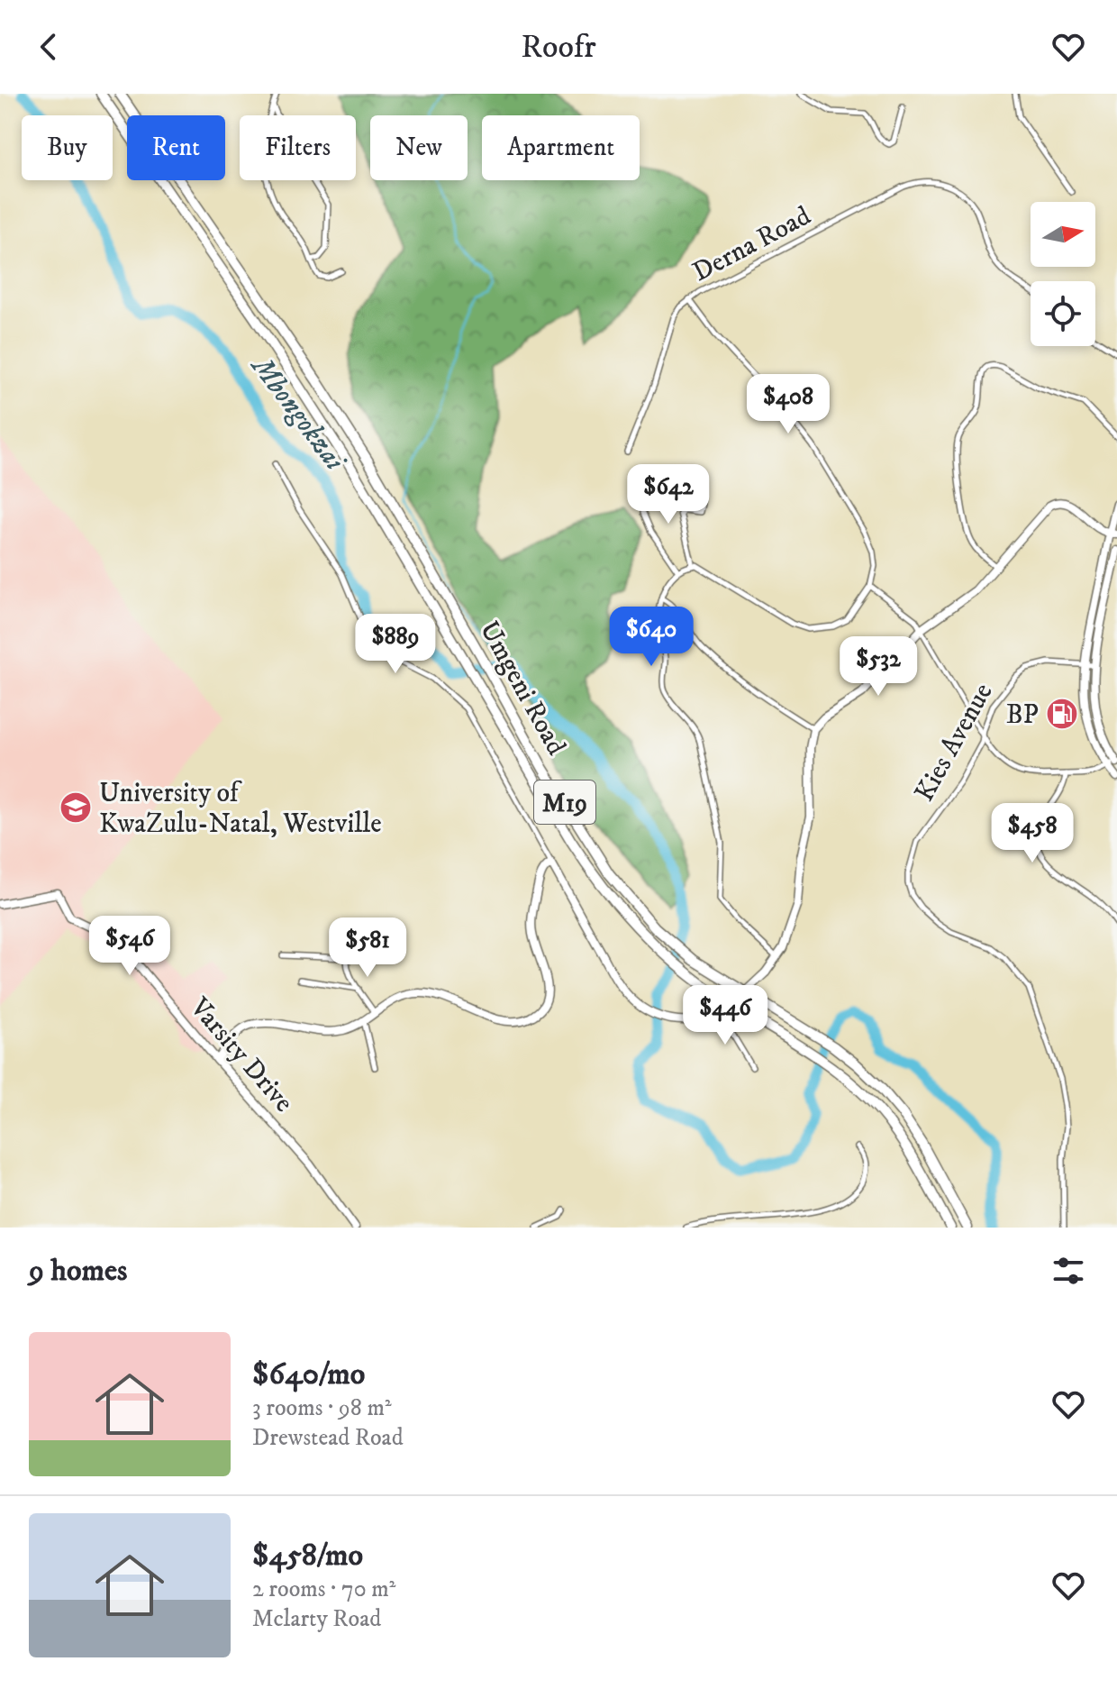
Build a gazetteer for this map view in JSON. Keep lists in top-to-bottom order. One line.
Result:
{"streets":{"highway":["Umgeni Road","M19"],"street":["Derna Road","Kies Avenue","Varsity Drive"]},"water":["Mbongokzai"],"places":{"fuel station":["BP"],"school or university":["University of KwaZulu-Natal, Westville"]},"north":"right","page":{"header":"Roofr","chip":["Buy","Rent","Filters","New","Apartment"],"price":["$408","$642","$640","$889","$532","$458","$546","$581","$446"],"heading":"9 homes","list":[{"name":"$640/mo","note":"3 rooms · 98 m² · Drewstead Road"},{"name":"$458/mo","note":"2 rooms · 70 m² · Mclarty Road"}]}}
